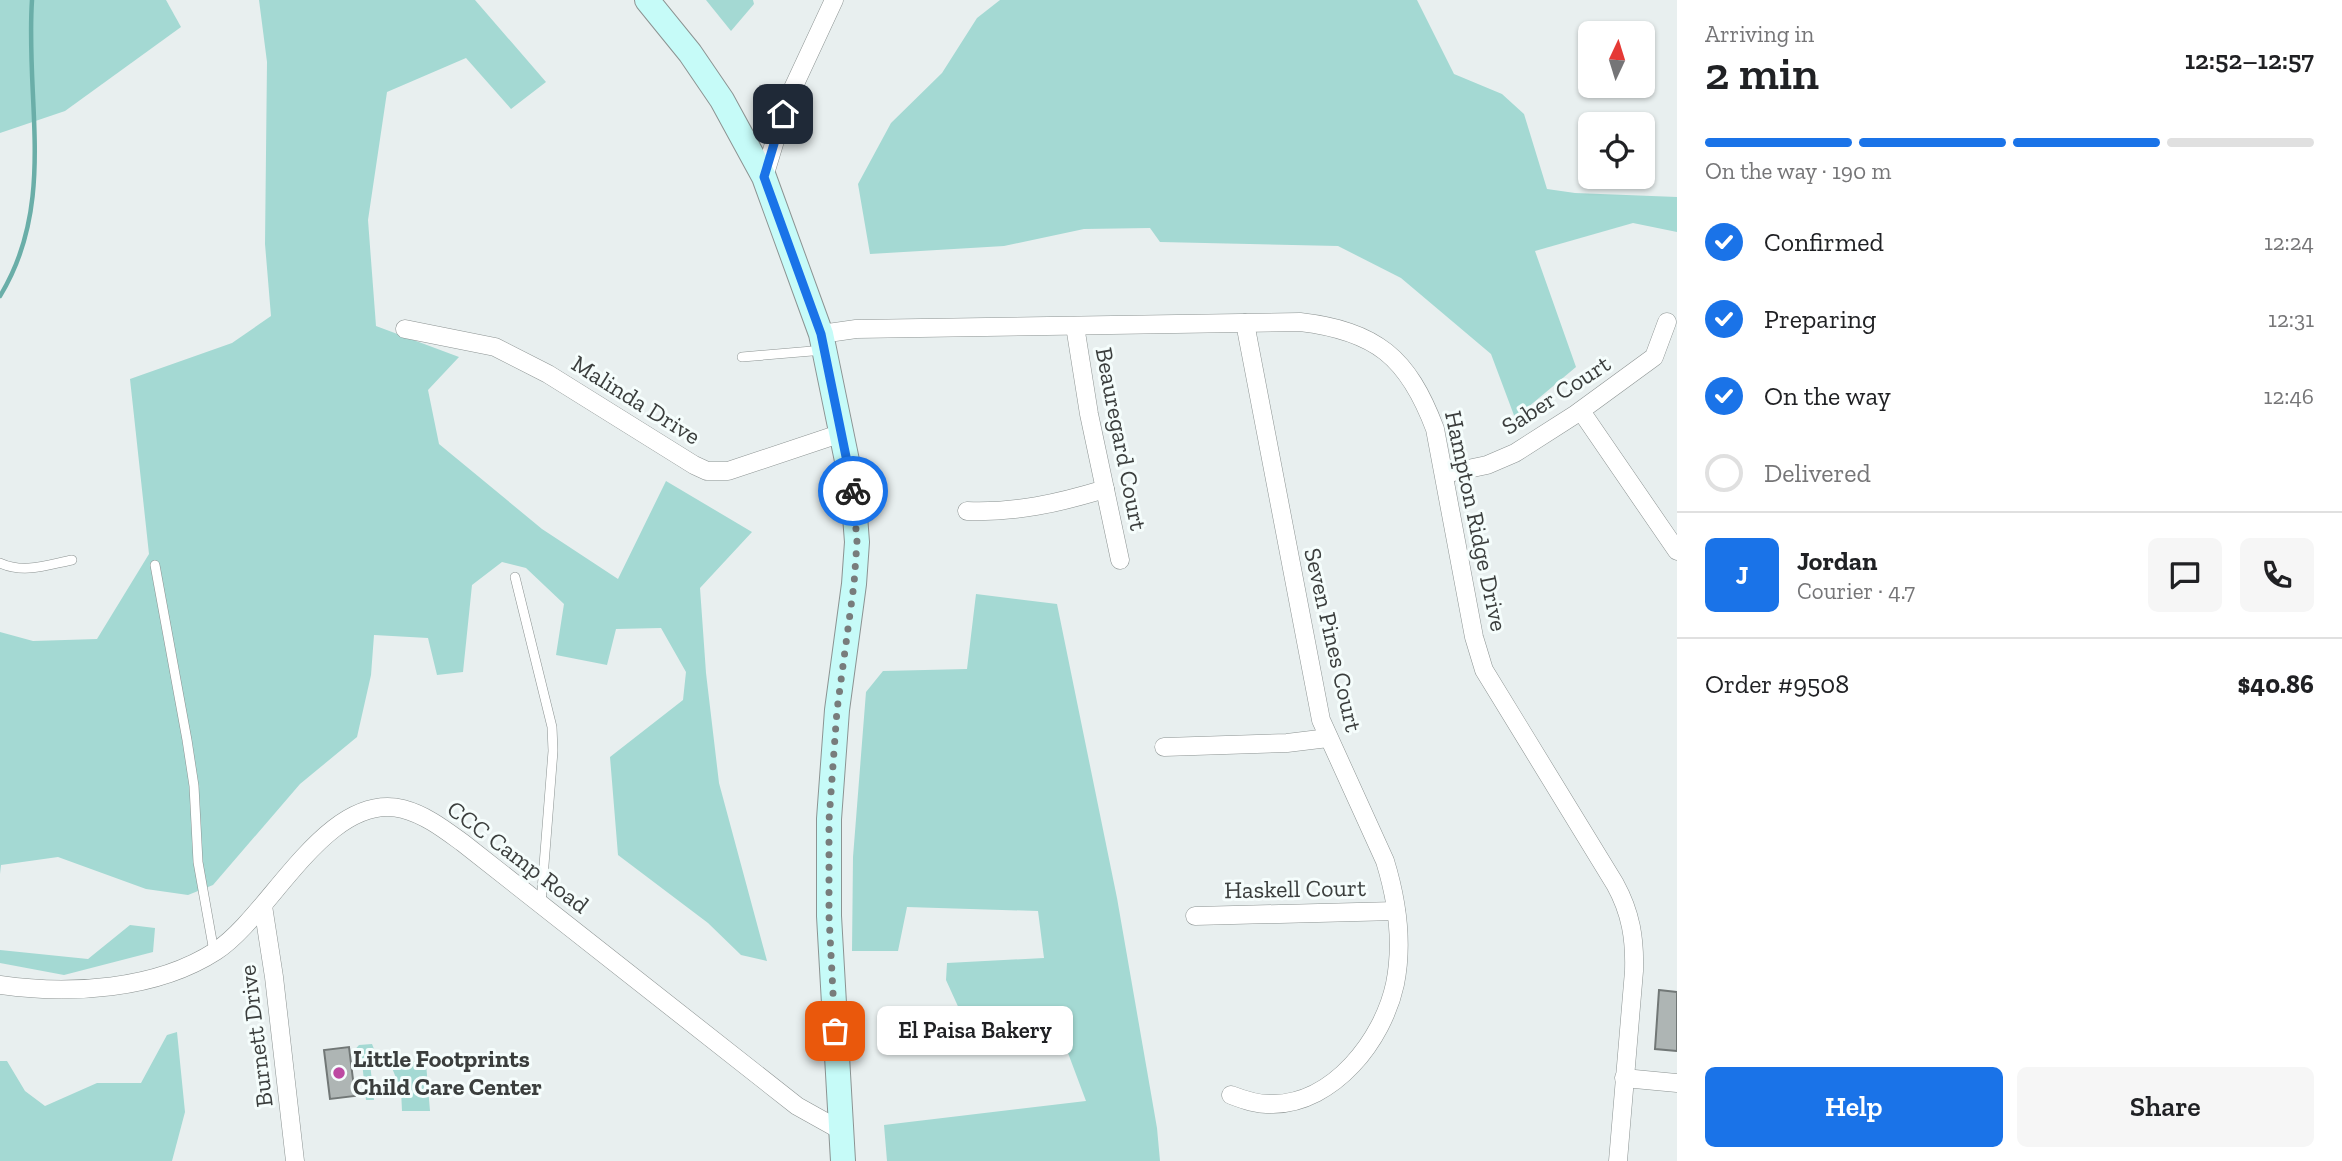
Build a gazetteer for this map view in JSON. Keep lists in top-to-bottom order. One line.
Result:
{"streets":{"street":["Saber Court","Malinda Drive","Beauregard Court","Hampton Ridge Drive","Seven Pines Court","CCC Camp Road","Haskell Court","Burnett Drive"]},"crossings":[["Saber Court","Hampton Ridge Drive"],["Beauregard Court","Hampton Ridge Drive"],["Hampton Ridge Drive","Seven Pines Court"],["Seven Pines Court","Haskell Court"],["CCC Camp Road","Burnett Drive"]],"places":["El Paisa Bakery","Little Footprints Child Care Center"],"north":"top","page":{"heading":["2 min","Arriving in","12:52–12:57"],"panel":["Jordan","Courier · 4.7","Order #9508","$40.86"],"bar":"On the way · 190 m","list":[["Confirmed","12:24"],["Preparing","12:31"],["On the way","12:46"],"Delivered"],"round":"J","bubble":"El Paisa Bakery","buttons":["Help","Share"]}}
